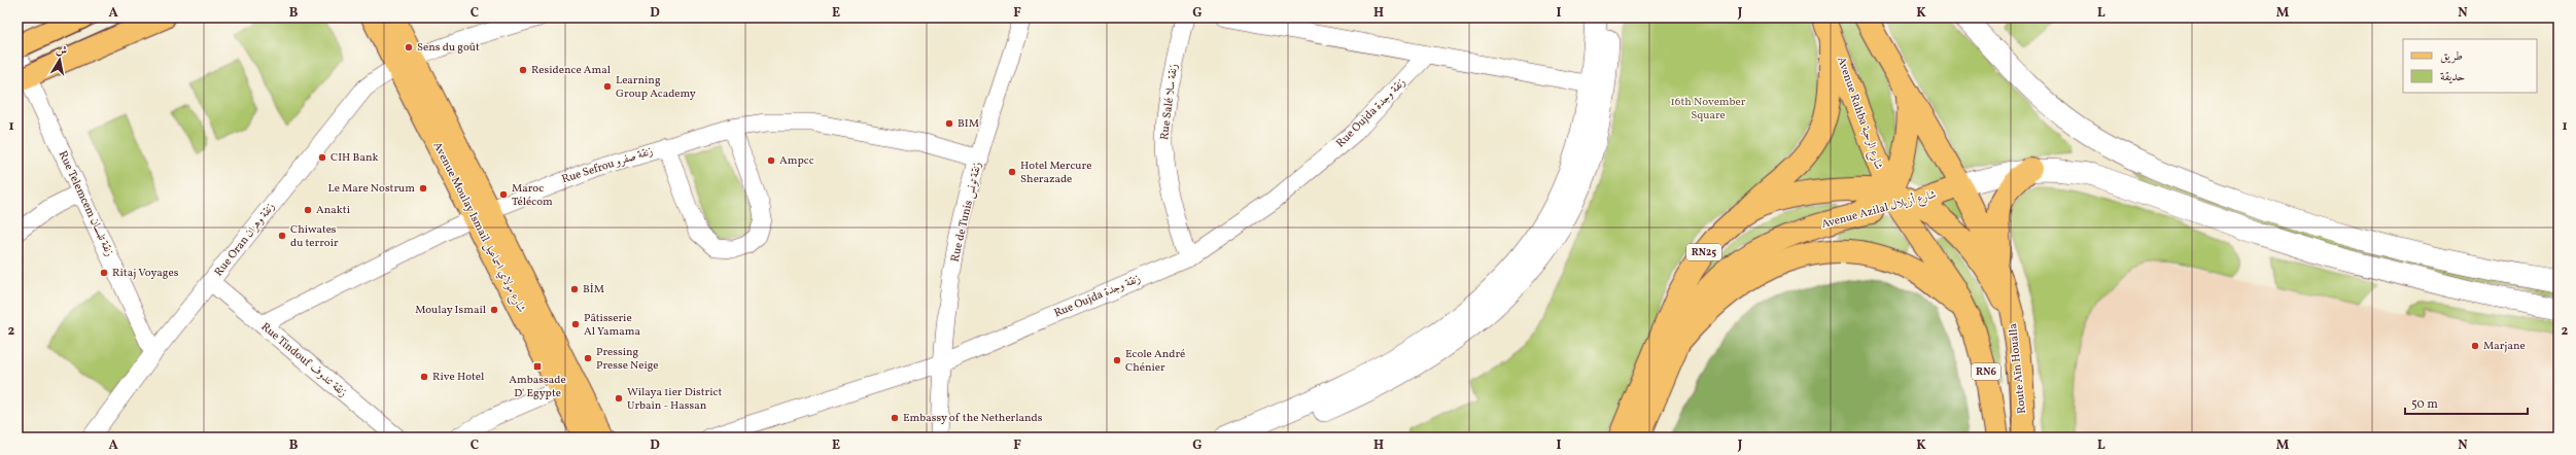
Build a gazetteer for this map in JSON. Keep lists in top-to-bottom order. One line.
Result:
{"streets":{"main road":["Avenue Rahba شارع الرحبة","Avenue Azilal شارع أزيلال","Avenue Moulay Ismail شارع مولاي اسماعيل","RN25","Route Aïn Houalla","RN6"],"street":["Rue Salé زنقة سلا","Rue Oujda زنقة وجدة","Rue Sefrou زنقة صفرو","Rue Telemcem زنقة تلمسان","Rue de Tunis زنقة تونس","Rue Oran زنقة وهران","Rue Tindouf زنقة تندوف"]},"crossings":[["Rue Salé زنقة سلا","Rue Oujda زنقة وجدة"],["Rue Oujda زنقة وجدة","Rue de Tunis زنقة تونس"],["Avenue Rahba شارع الرحبة","Avenue Azilal شارع أزيلال"],["Avenue Rahba شارع الرحبة","RN25"],["Avenue Rahba شارع الرحبة","RN6"],["Rue Sefrou زنقة صفرو","Rue de Tunis زنقة تونس"],["Rue Sefrou زنقة صفرو","Avenue Moulay Ismail شارع مولاي اسماعيل"],["Rue Sefrou زنقة صفرو","Rue Tindouf زنقة تندوف"],["Rue Telemcem زنقة تلمسان","Rue Oran زنقة وهران"],["Avenue Azilal شارع أزيلال","RN25"],["Avenue Azilal شارع أزيلال","Route Aïn Houalla"],["Avenue Azilal شارع أزيلال","RN6"],["Avenue Moulay Ismail شارع مولاي اسماعيل","Rue Oran زنقة وهران"],["Rue Oran زنقة وهران","Rue Tindouf زنقة تندوف"]],"parks":["16th November Square"],"places":{"other":["Sens du goût","Residence Amal","Learning Group Academy","BIM","CIH Bank","Ampcc","Hotel Mercure Sherazade","Le Mare Nostrum","Maroc Télécom","Anakti","Chiwates du terroir","Ritaj Voyages","BİM","Moulay Ismail","Pâtisserie Al Yamama","Marjane","Pressing Presse Neige","Ecole André Chénier","Rive Hotel","Wilaya 1ier District Urbain - Hassan","Embassy of the Netherlands"],"transit":["Ambassade D' Egypte"]},"legend":["طريق","حديقة"],"scale_bar":"50 m","north":"top","grid":{"columns":["A","B","C","D","E","F","G","H","I","J","K","L","M","N"],"rows":["1","2"]}}
